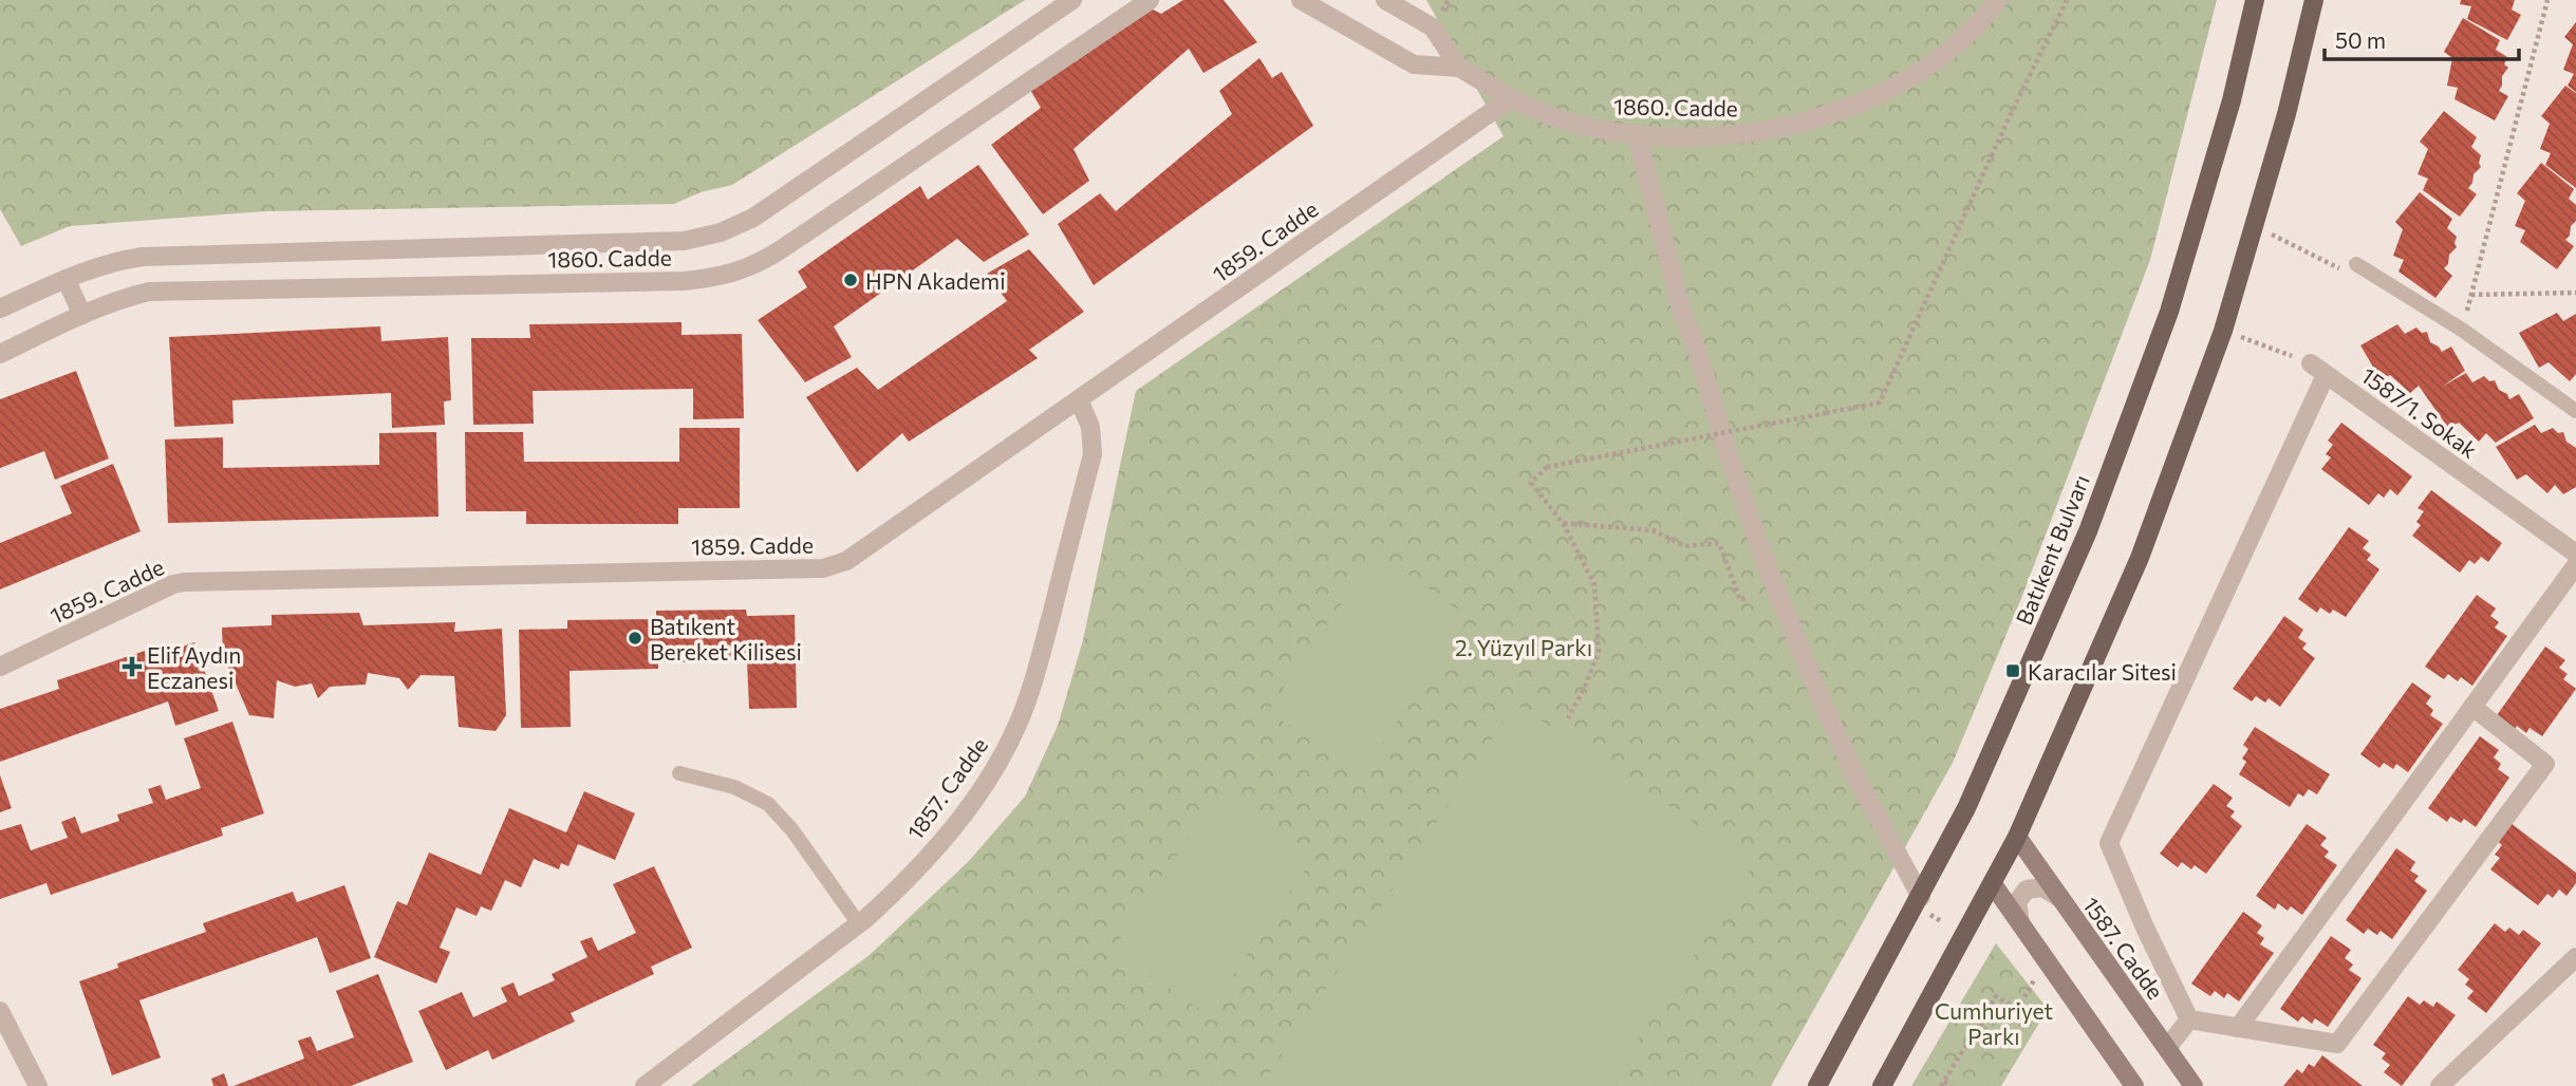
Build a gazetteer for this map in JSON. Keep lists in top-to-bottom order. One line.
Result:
{"streets":{"main road":["Batıkent Bulvarı","1587. Cadde"],"street":["1860. Cadde","1859. Cadde","1587/1. Sokak","1857. Cadde"]},"crossings":[["1860. Cadde","1859. Cadde"],["1859. Cadde","1857. Cadde"]],"parks":["2. Yüzyıl Parkı","Cumhuriyet Parkı"],"places":{"other":["HPN Akademi","Batıkent Bereket Kilisesi"],"health":["Elif Aydın Eczanesi"],"transit":["Karacılar Sitesi"]},"scale_bar":"50 m"}
